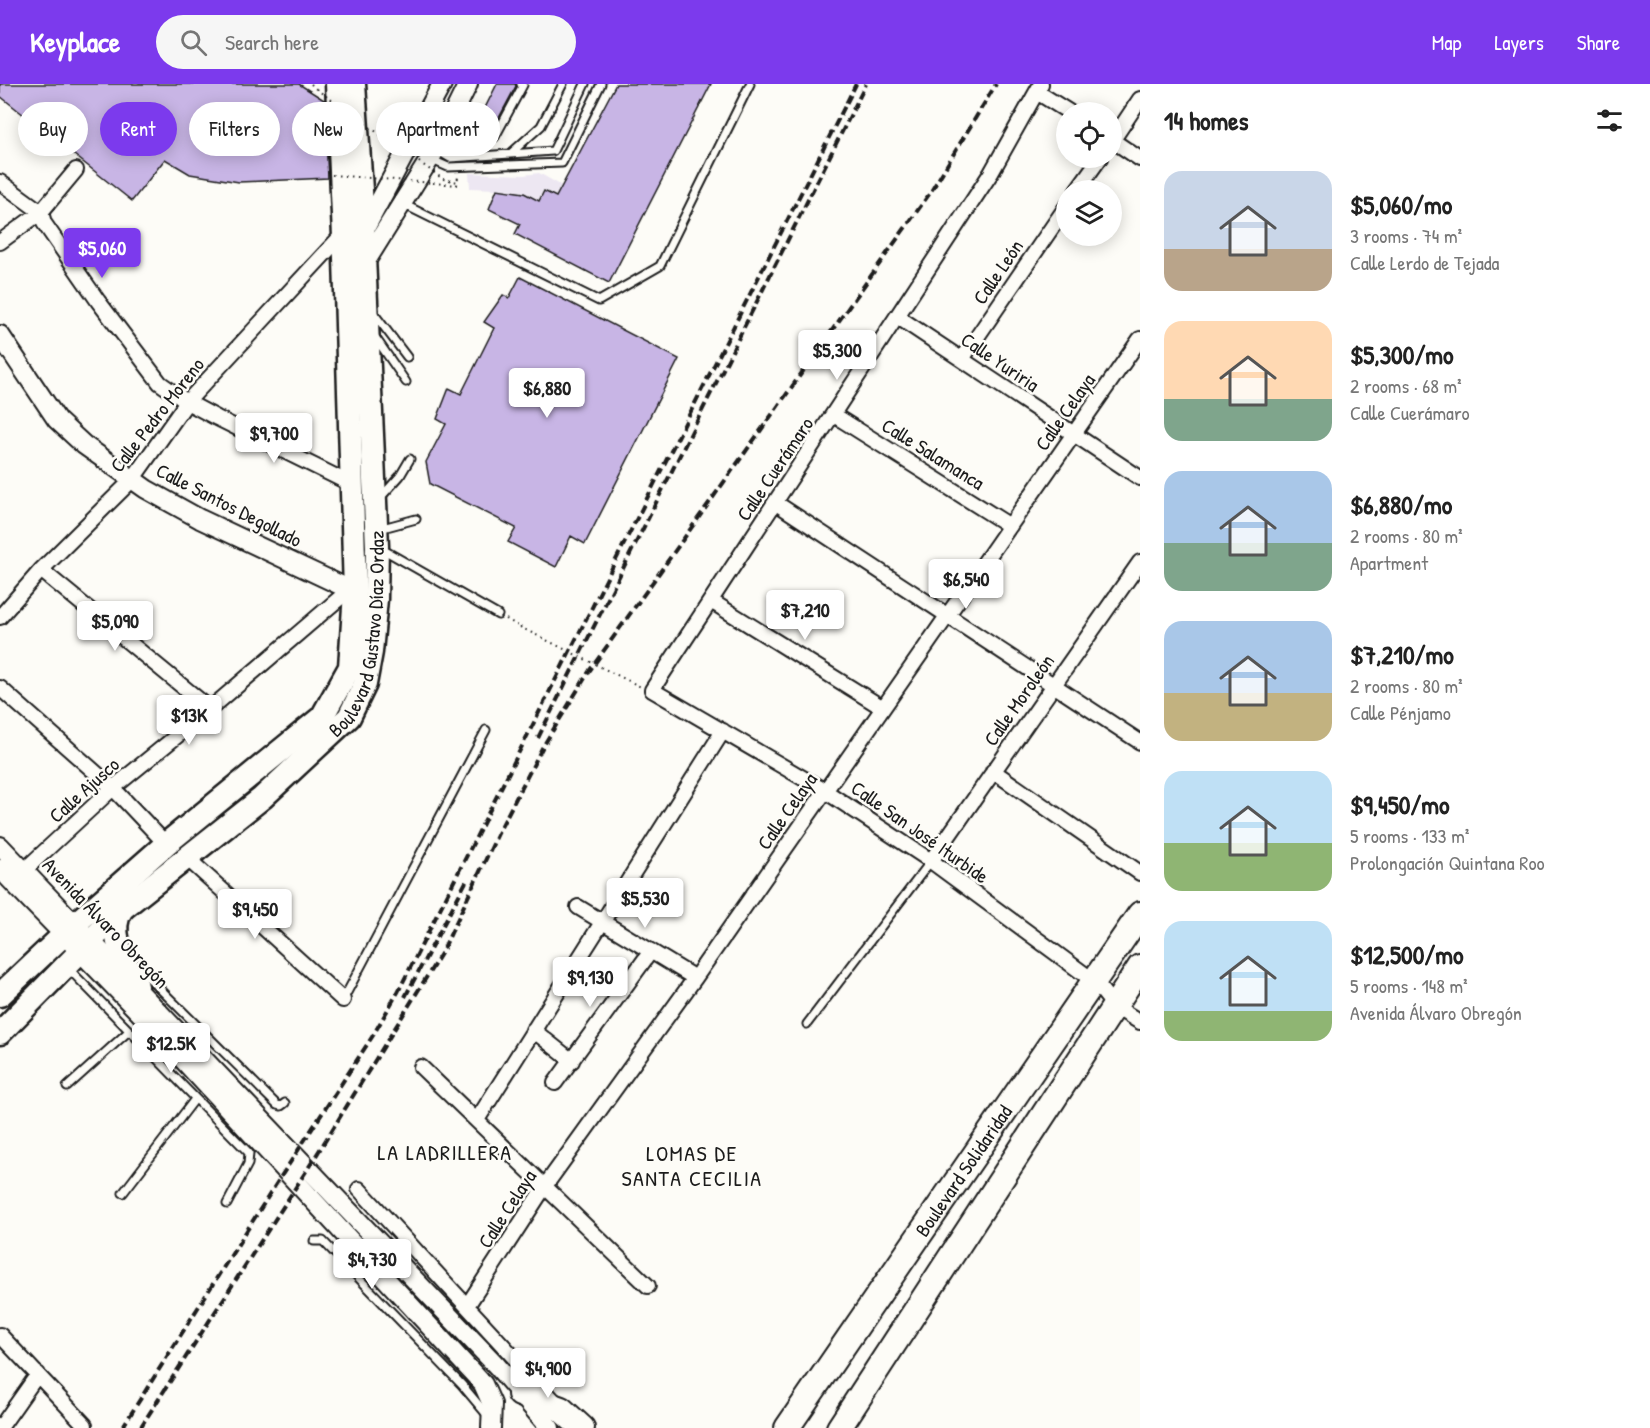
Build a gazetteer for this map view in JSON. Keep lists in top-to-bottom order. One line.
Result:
{"streets":{"highway":["Boulevard Solidaridad"],"main road":["Boulevard Gustavo Díaz Ordaz"],"street":["Calle León","Calle Yuriria","Calle Celaya","Calle Pedro Moreno","Calle Salamanca","Calle Cuerámaro","Calle Santos Degollado","Calle Moroleón","Calle Ajusco","Calle San José Iturbide","Avenida Álvaro Obregón"]},"crossings":[["Calle León","Calle Yuriria"],["Calle Yuriria","Calle Celaya"],["Calle Yuriria","Calle Cuerámaro"],["Calle Celaya","Calle Salamanca"],["Calle Celaya","Calle San José Iturbide"],["Calle Pedro Moreno","Calle Santos Degollado"],["Calle Pedro Moreno","Boulevard Gustavo Díaz Ordaz"],["Calle Salamanca","Calle Cuerámaro"],["Calle Cuerámaro","Calle San José Iturbide"],["Calle Santos Degollado","Boulevard Gustavo Díaz Ordaz"],["Calle Santos Degollado","Calle Ajusco"],["Boulevard Gustavo Díaz Ordaz","Calle Ajusco"],["Boulevard Gustavo Díaz Ordaz","Avenida Álvaro Obregón"],["Calle Moroleón","Calle San José Iturbide"],["Calle Ajusco","Avenida Álvaro Obregón"],["Calle San José Iturbide","Boulevard Solidaridad"]],"districts":["LA LADRILLERA","LOMAS DE SANTA CECILIA"],"page":{"header":"Keyplace","search":"Search here","nav":["Map","Layers","Share"],"heading":"14 homes","chip":["Buy","Rent","Filters","New","Apartment"],"list":[{"name":"$5,060/mo","note":"3 rooms · 74 m² · Calle Lerdo de Tejada"},{"name":"$5,300/mo","note":"2 rooms · 68 m² · Calle Cuerámaro"},{"name":"$6,880/mo","note":"2 rooms · 80 m² · Apartment"},{"name":"$7,210/mo","note":"2 rooms · 80 m² · Calle Pénjamo"},{"name":"$9,450/mo","note":"5 rooms · 133 m² · Prolongación Quintana Roo"},{"name":"$12,500/mo","note":"5 rooms · 148 m² · Avenida Álvaro Obregón"}],"price":["$5,060","$5,300","$6,880","$9,700","$6,540","$7,210","$5,090","$13K","$5,530","$9,450","$9,130","$12.5K","$4,730","$4,900"]}}
